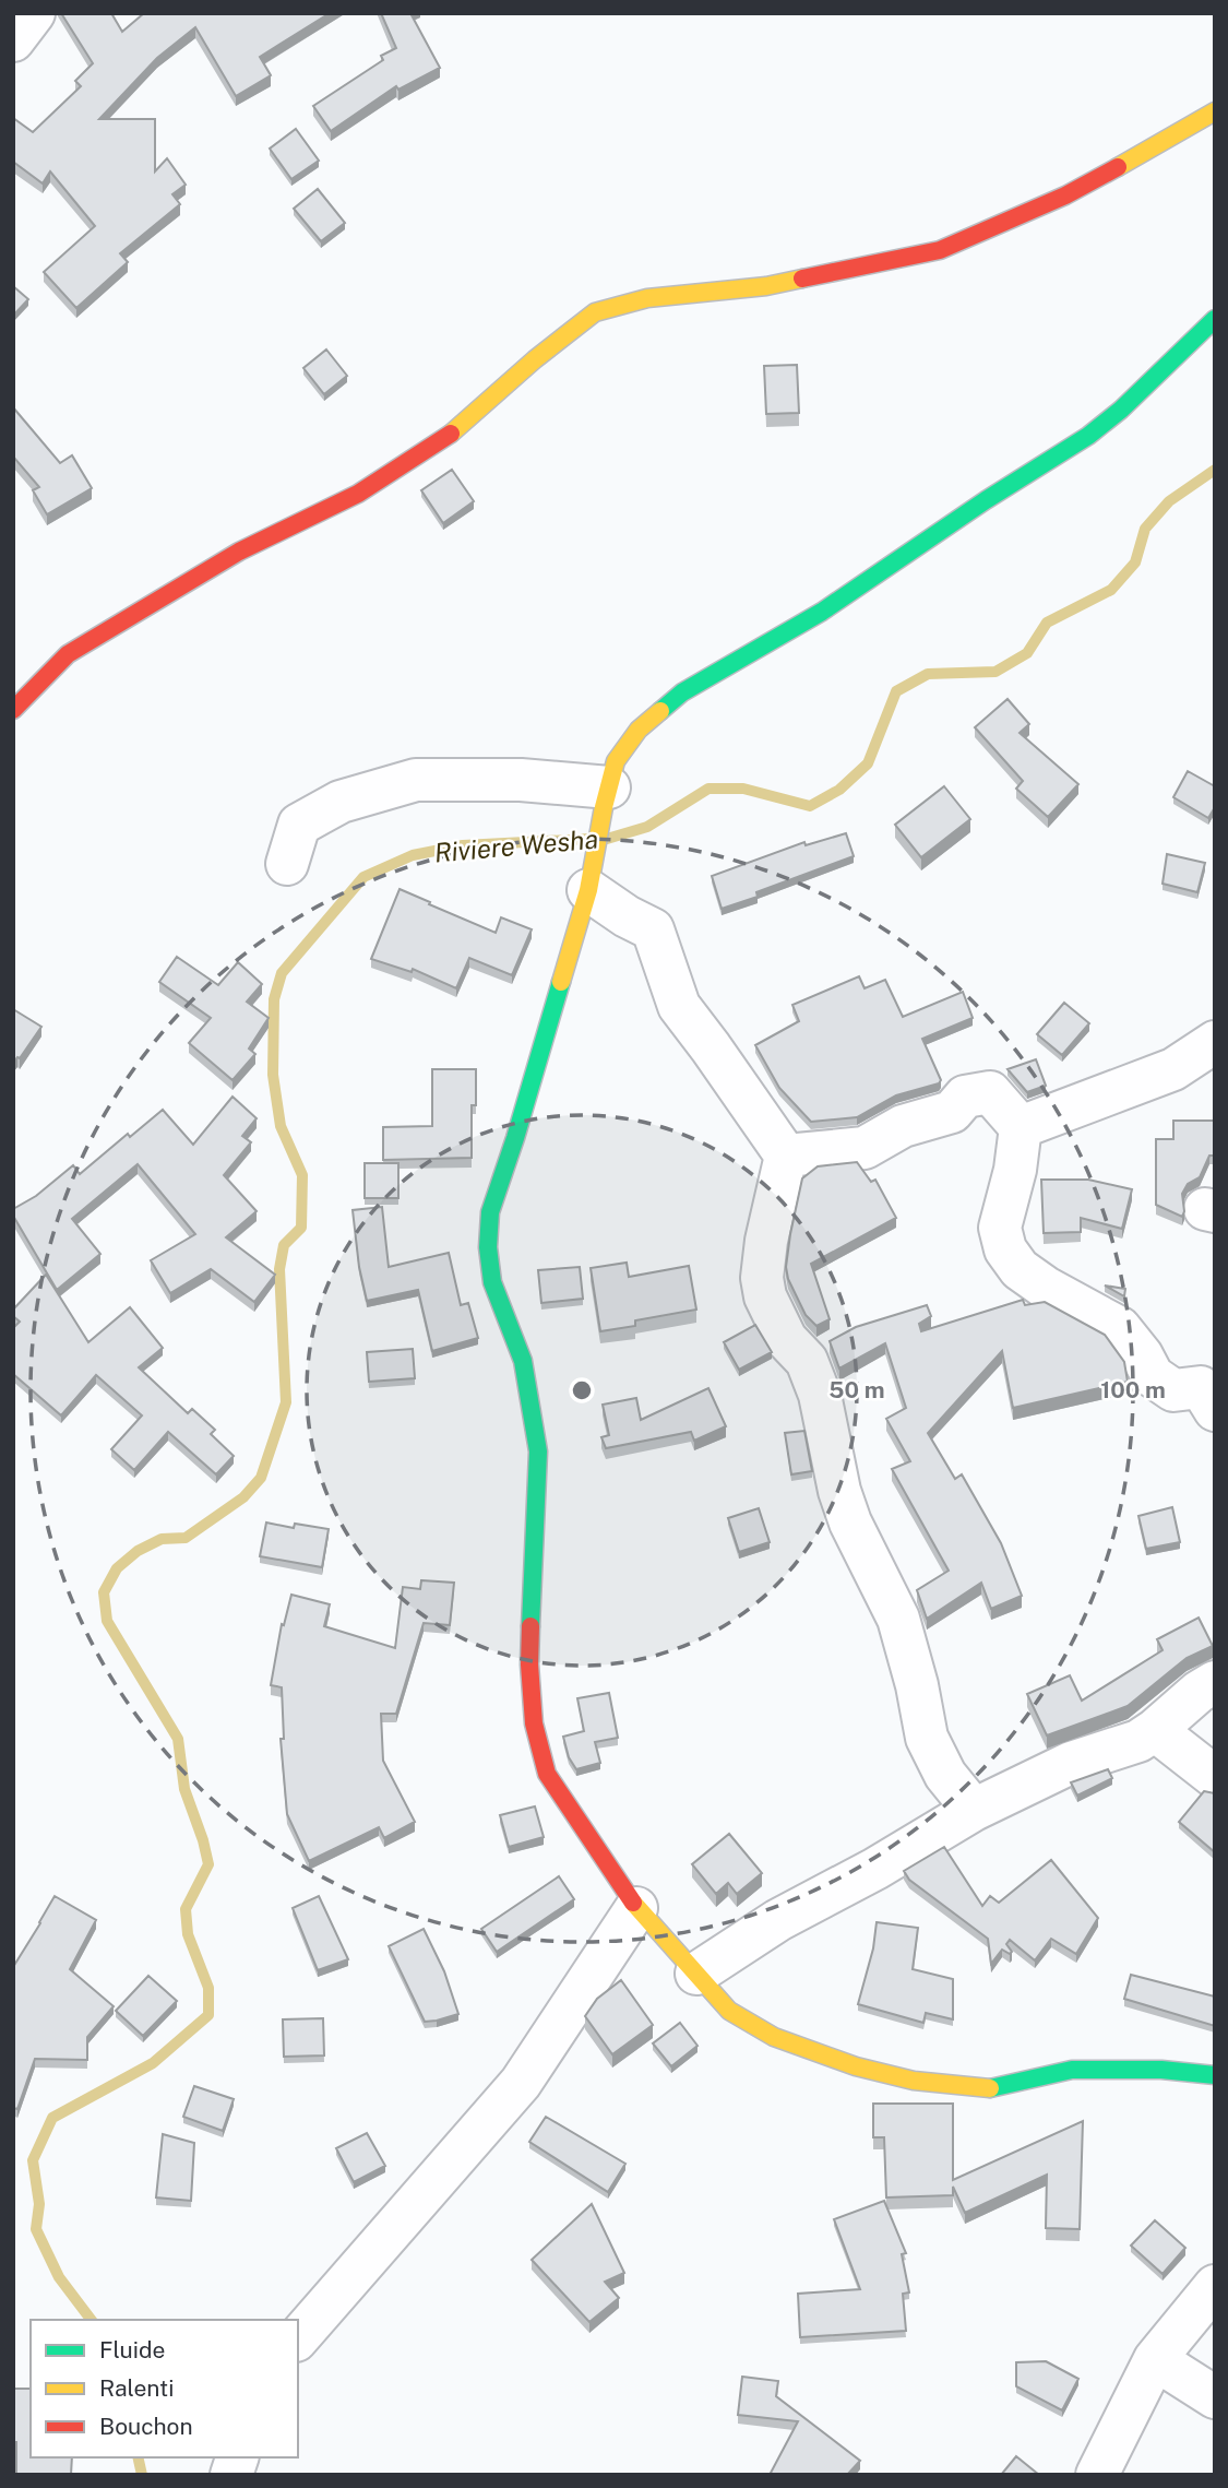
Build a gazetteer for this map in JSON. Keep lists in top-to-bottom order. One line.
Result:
{"water":["Riviere Wesha"],"legend":["Fluide","Ralenti","Bouchon"],"rings":["50 m","100 m"]}
